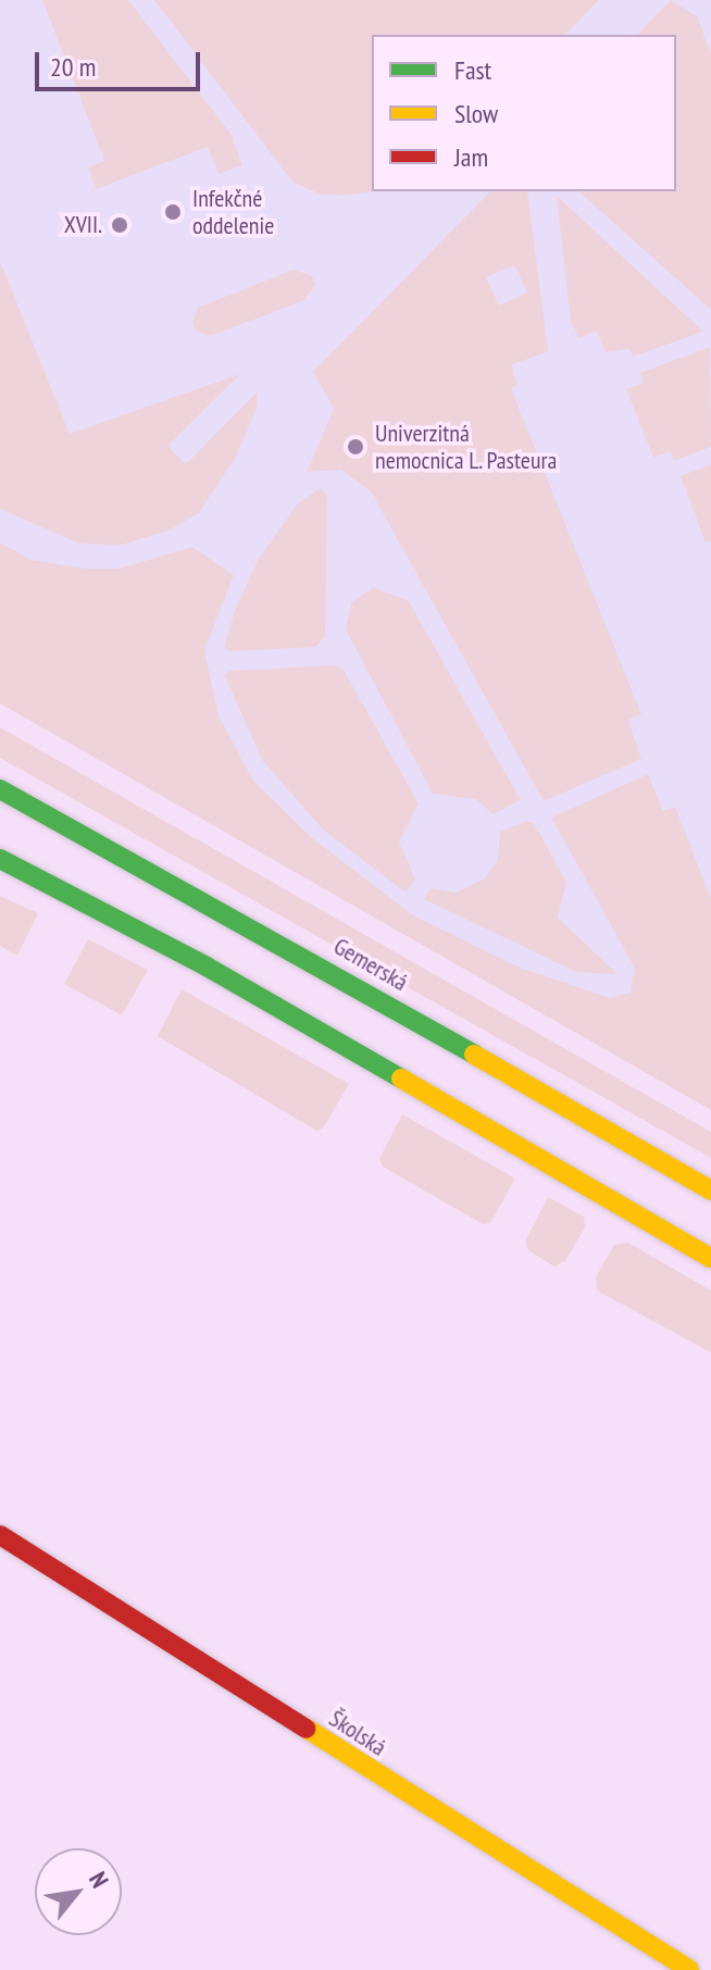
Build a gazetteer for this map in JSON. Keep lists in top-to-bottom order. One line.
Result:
{"streets":{"street":["Gemerská","Školská"]},"places":["Infekčné oddelenie","XVII.","Univerzitná nemocnica L. Pasteura"],"legend":["Fast","Slow","Jam"],"scale_bar":"20 m","north":"top right"}
